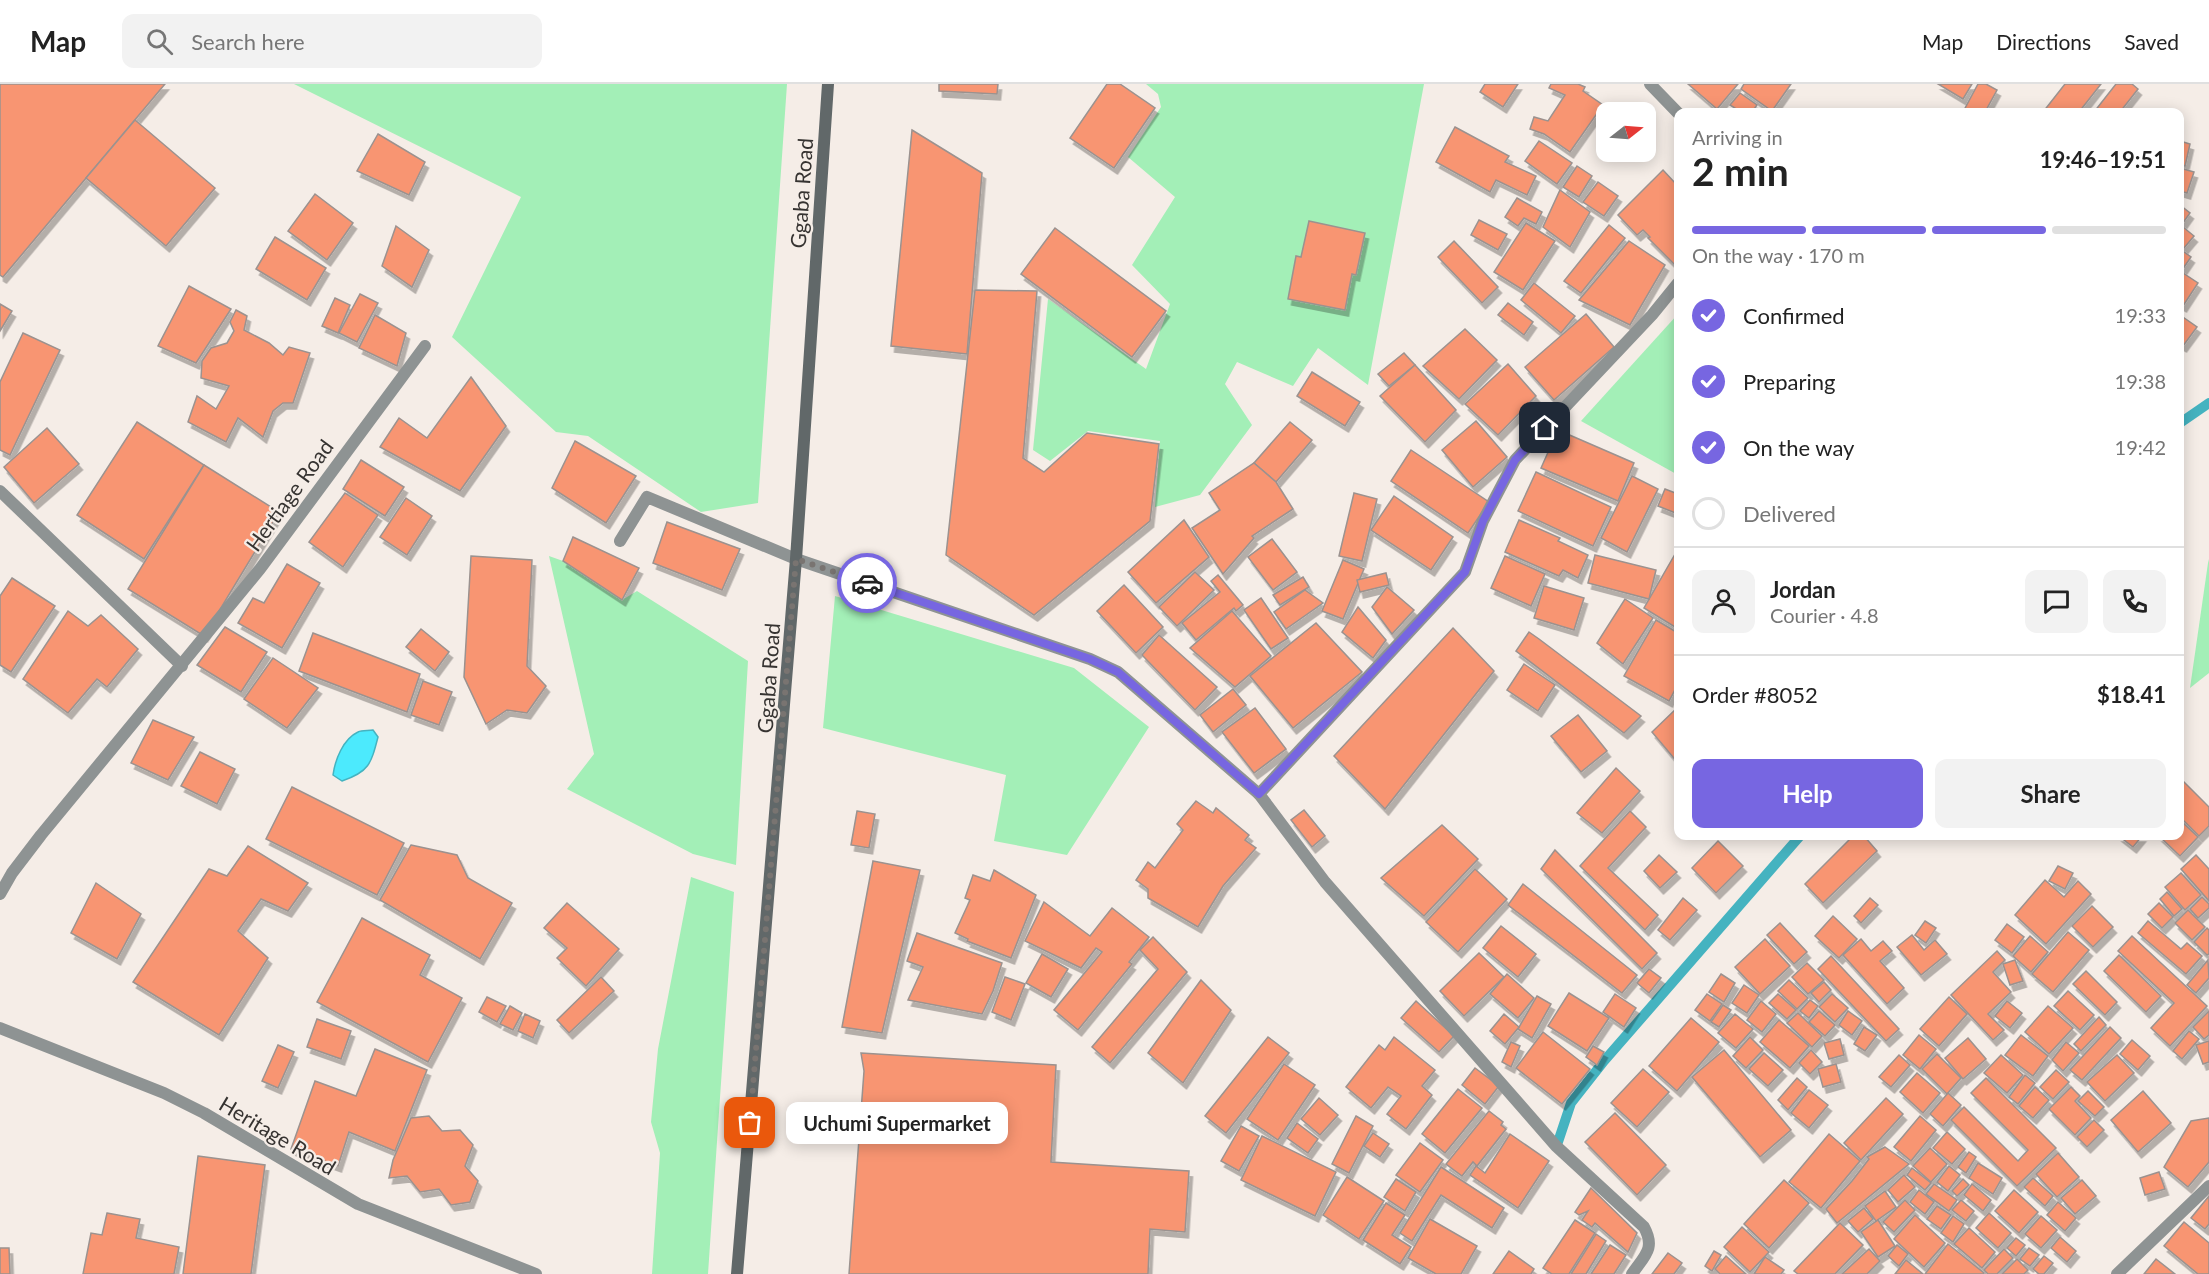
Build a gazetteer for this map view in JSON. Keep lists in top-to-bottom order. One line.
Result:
{"streets":{"main road":["Ggaba Road"],"street":["Hertiage Road","Heritage Road"]},"places":["Uchumi Supermarket"],"north":"right","page":{"header":"Map","search":"Search here","nav":["Map","Directions","Saved"],"heading":["2 min","Arriving in","19:46–19:51"],"panel":["Jordan","Courier · 4.8","Order #8052","$18.41"],"bar":"On the way · 170 m","list":[["Confirmed","19:33"],["Preparing","19:38"],["On the way","19:42"],"Delivered"],"buttons":["Help","Share"],"bubble":"Uchumi Supermarket"}}
